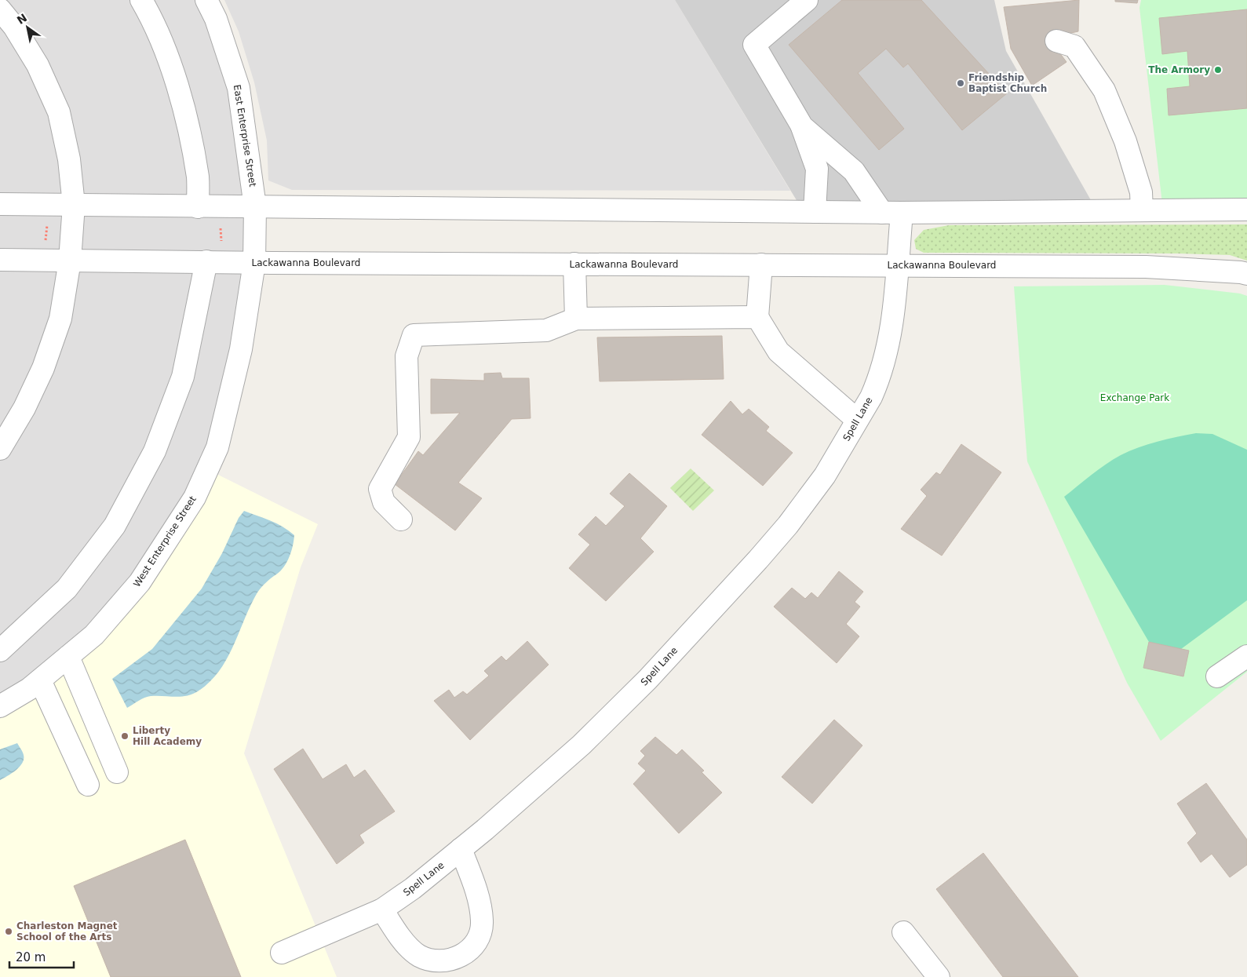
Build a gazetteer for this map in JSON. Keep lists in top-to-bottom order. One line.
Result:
{"streets":{"street":["East Enterprise Street","Lackawanna Boulevard","Spell Lane","West Enterprise Street"]},"crossings":[["East Enterprise Street","West Enterprise Street"],["Lackawanna Boulevard","Spell Lane"],["Lackawanna Boulevard","West Enterprise Street"]],"parks":["Exchange Park"],"places":["The Armory","Friendship Baptist Church","Liberty Hill Academy","Charleston Magnet School of the Arts"],"scale_bar":"20 m","north":"top left"}
